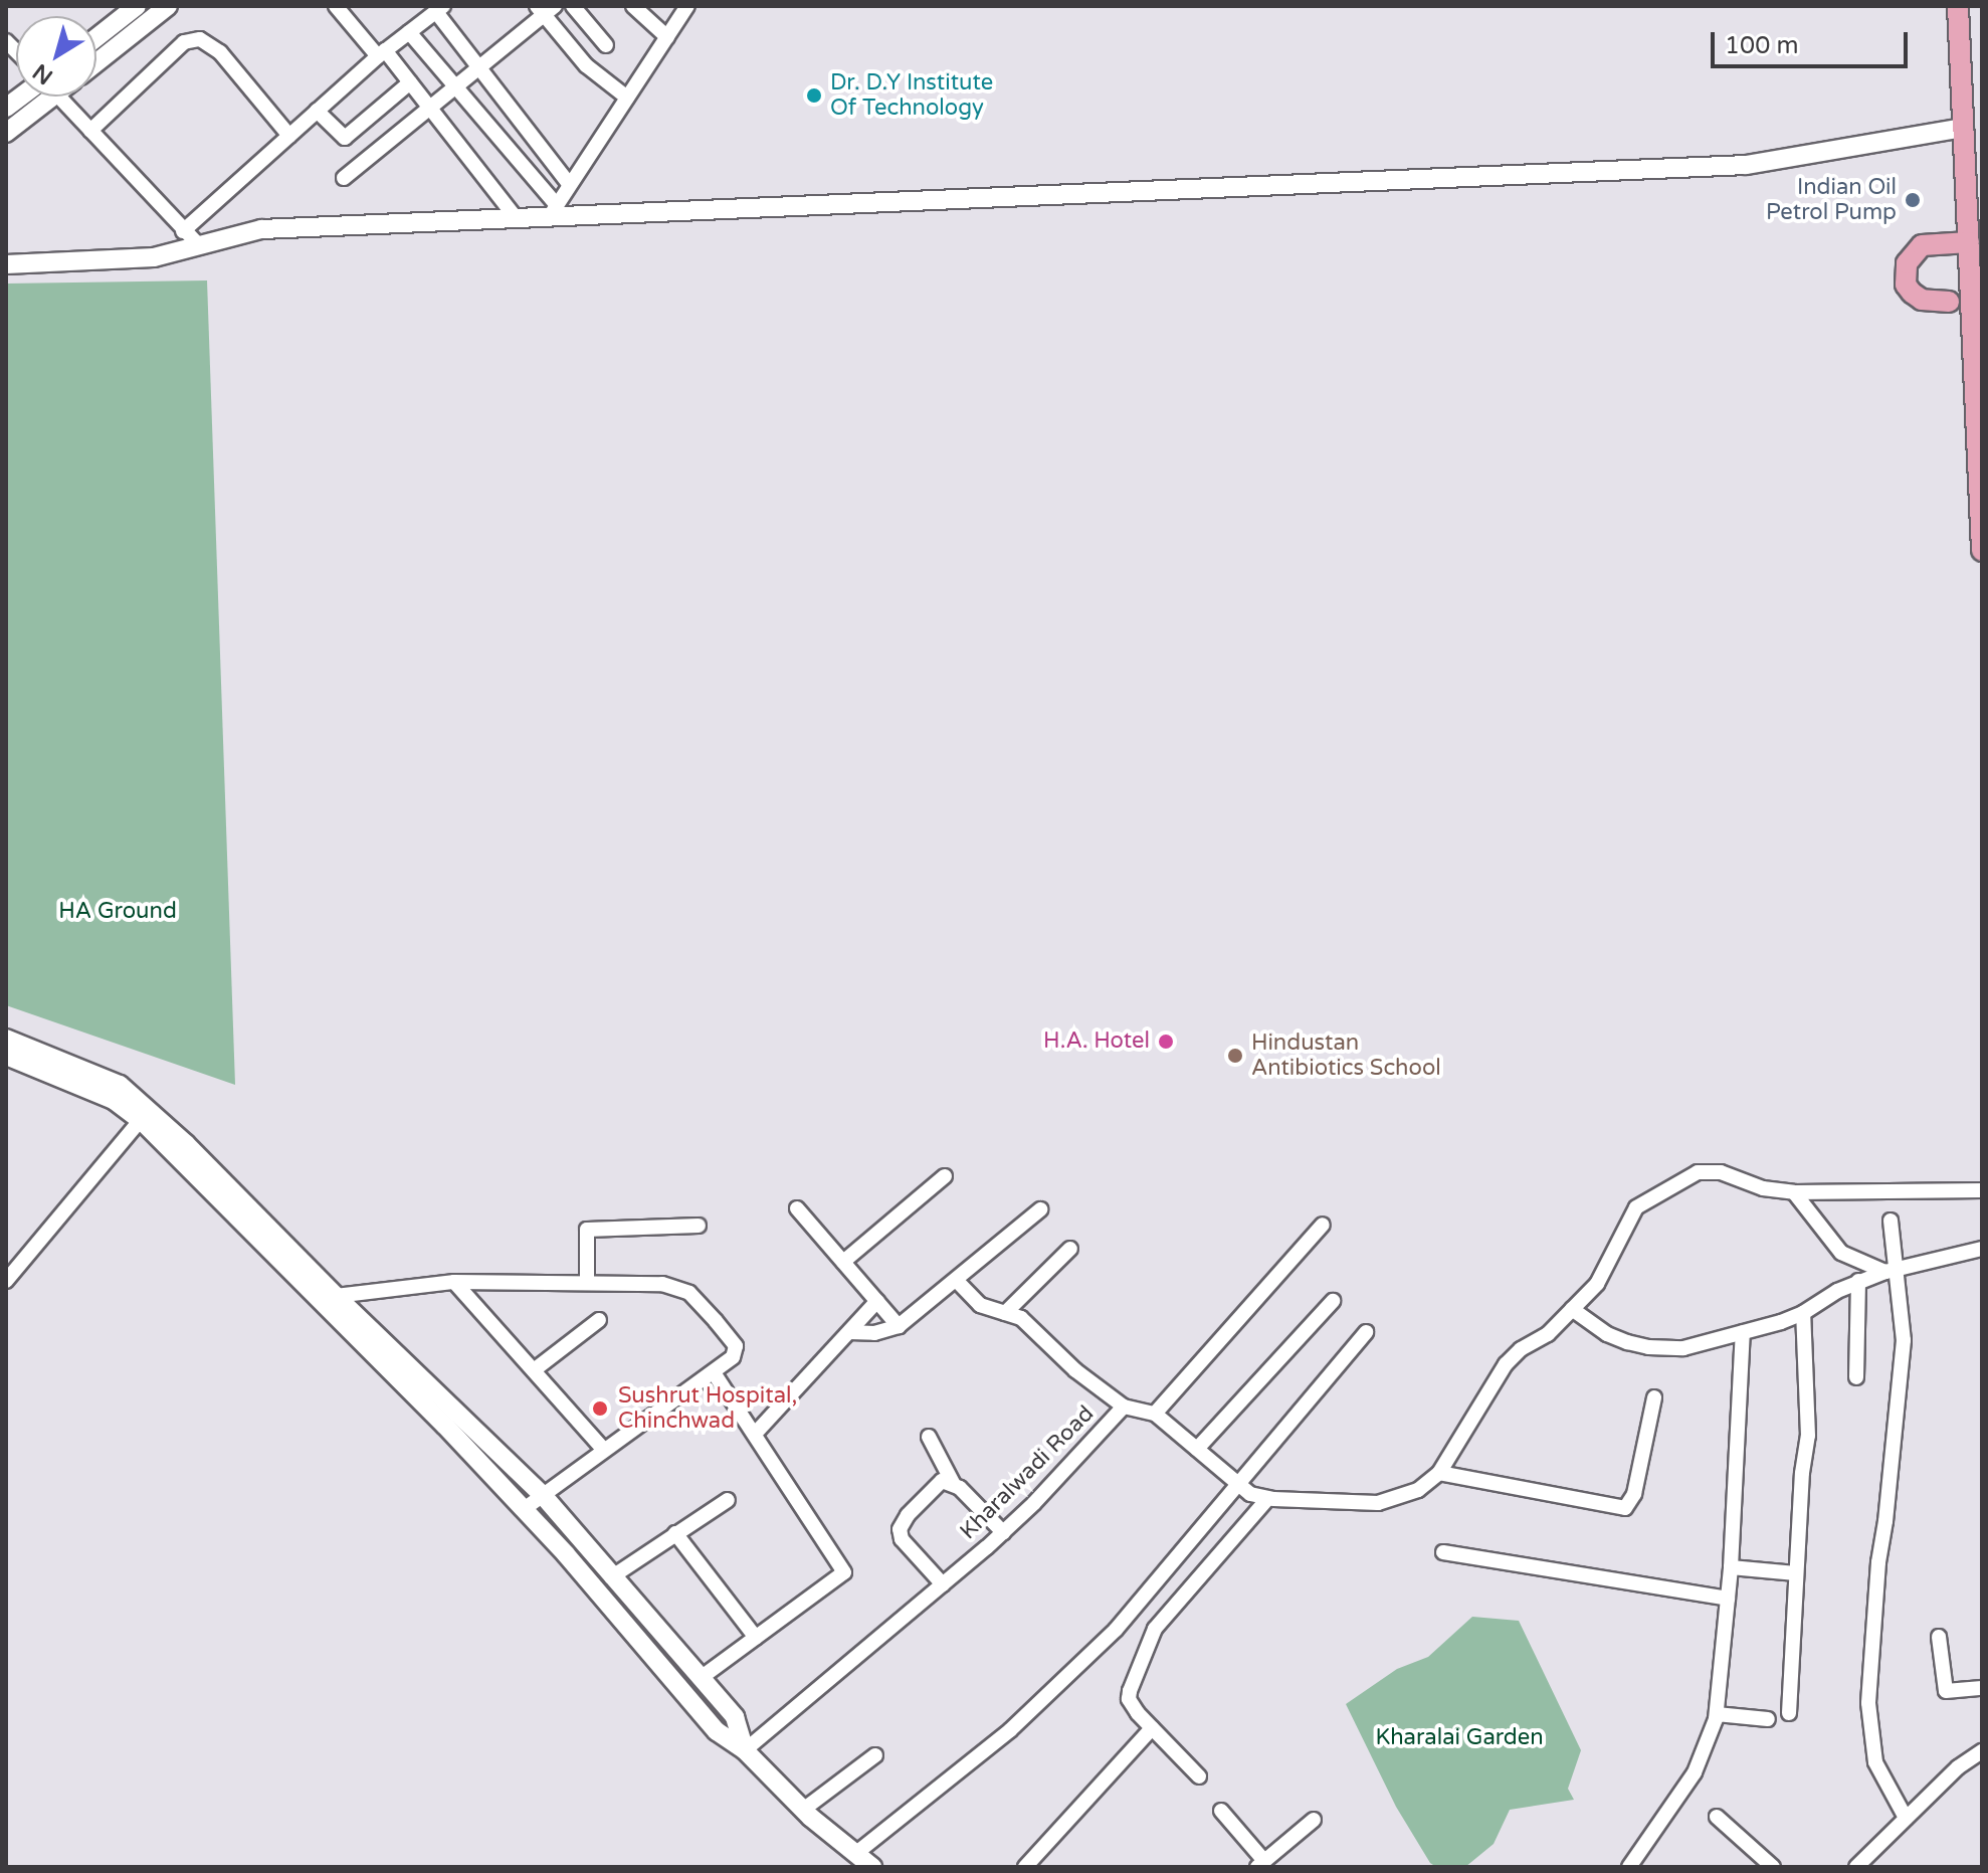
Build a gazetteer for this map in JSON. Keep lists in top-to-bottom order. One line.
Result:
{"streets":{"street":["Kharalwadi Road"]},"parks":["HA Ground","Kharalai Garden"],"places":["Dr. D.Y Institute Of Technology","Indian Oil Petrol Pump","H.A. Hotel","Hindustan Antibiotics School","Sushrut Hospital, Chinchwad"],"scale_bar":"100 m","north":"bottom left"}
